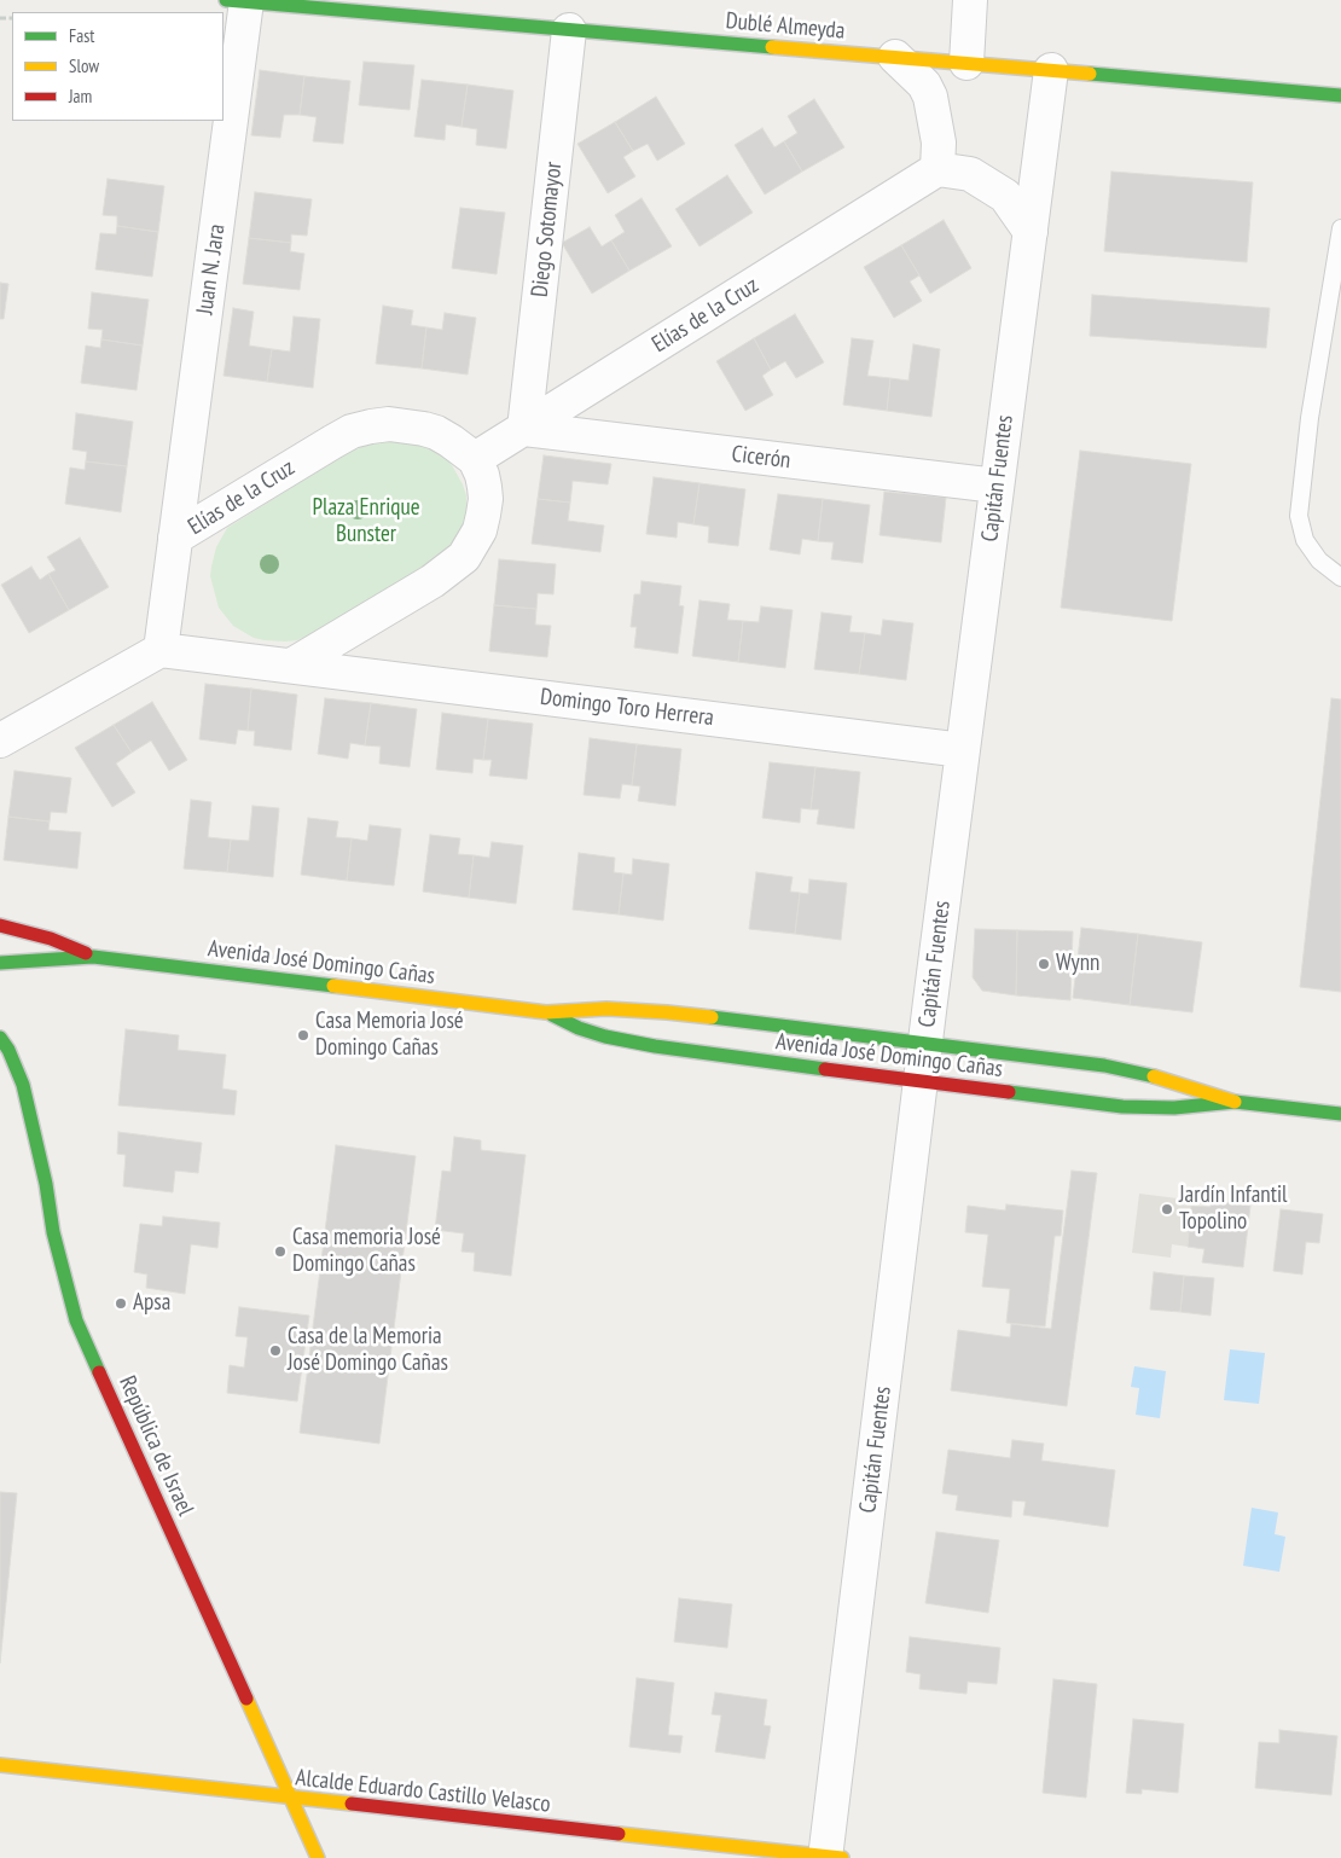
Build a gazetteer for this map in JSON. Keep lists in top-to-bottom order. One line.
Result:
{"streets":{"street":["Dublé Almeyda","Diego Sotomayor","Juan N. Jara","Elías de la Cruz","Cicerón","Capitán Fuentes","Domingo Toro Herrera","Avenida José Domingo Cañas","República de Israel","Alcalde Eduardo Castillo Velasco"]},"crossings":[["Dublé Almeyda","Diego Sotomayor"],["Dublé Almeyda","Juan N. Jara"],["Dublé Almeyda","Capitán Fuentes"],["Diego Sotomayor","Elías de la Cruz"],["Diego Sotomayor","Cicerón"],["Juan N. Jara","Elías de la Cruz"],["Elías de la Cruz","Cicerón"],["Cicerón","Capitán Fuentes"],["Capitán Fuentes","Domingo Toro Herrera"],["Capitán Fuentes","Avenida José Domingo Cañas"],["Capitán Fuentes","Alcalde Eduardo Castillo Velasco"],["República de Israel","Alcalde Eduardo Castillo Velasco"]],"parks":["Plaza Enrique Bunster"],"places":["Wynn","Casa Memoria José Domingo Cañas","Jardín Infantil Topolino","Casa memoria José Domingo Cañas","Apsa","Casa de la Memoria José Domingo Cañas"],"legend":["Fast","Slow","Jam"]}
